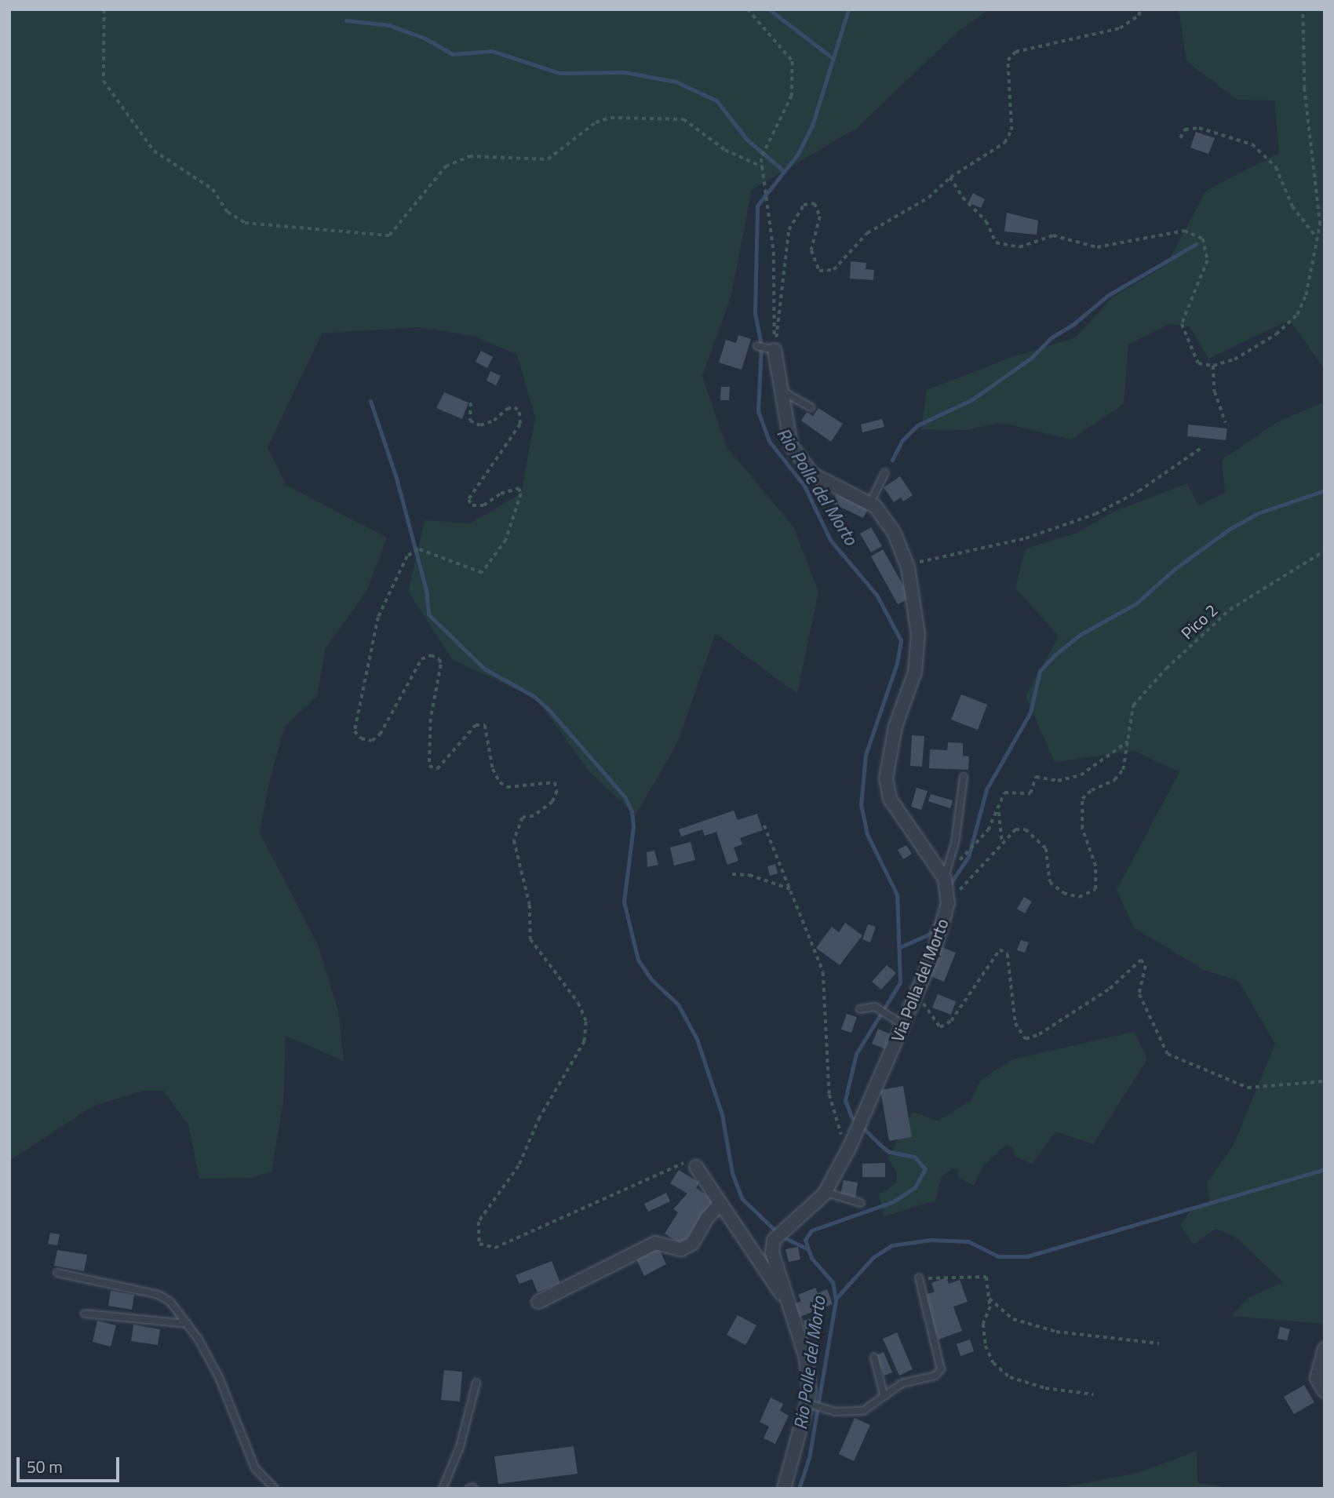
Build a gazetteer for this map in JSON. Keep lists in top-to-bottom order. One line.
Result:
{"streets":{"street":["Via Polla del Morto"],"path":["Pico 2"]},"water":["Rio Polle del Morto"],"scale_bar":"50 m"}
